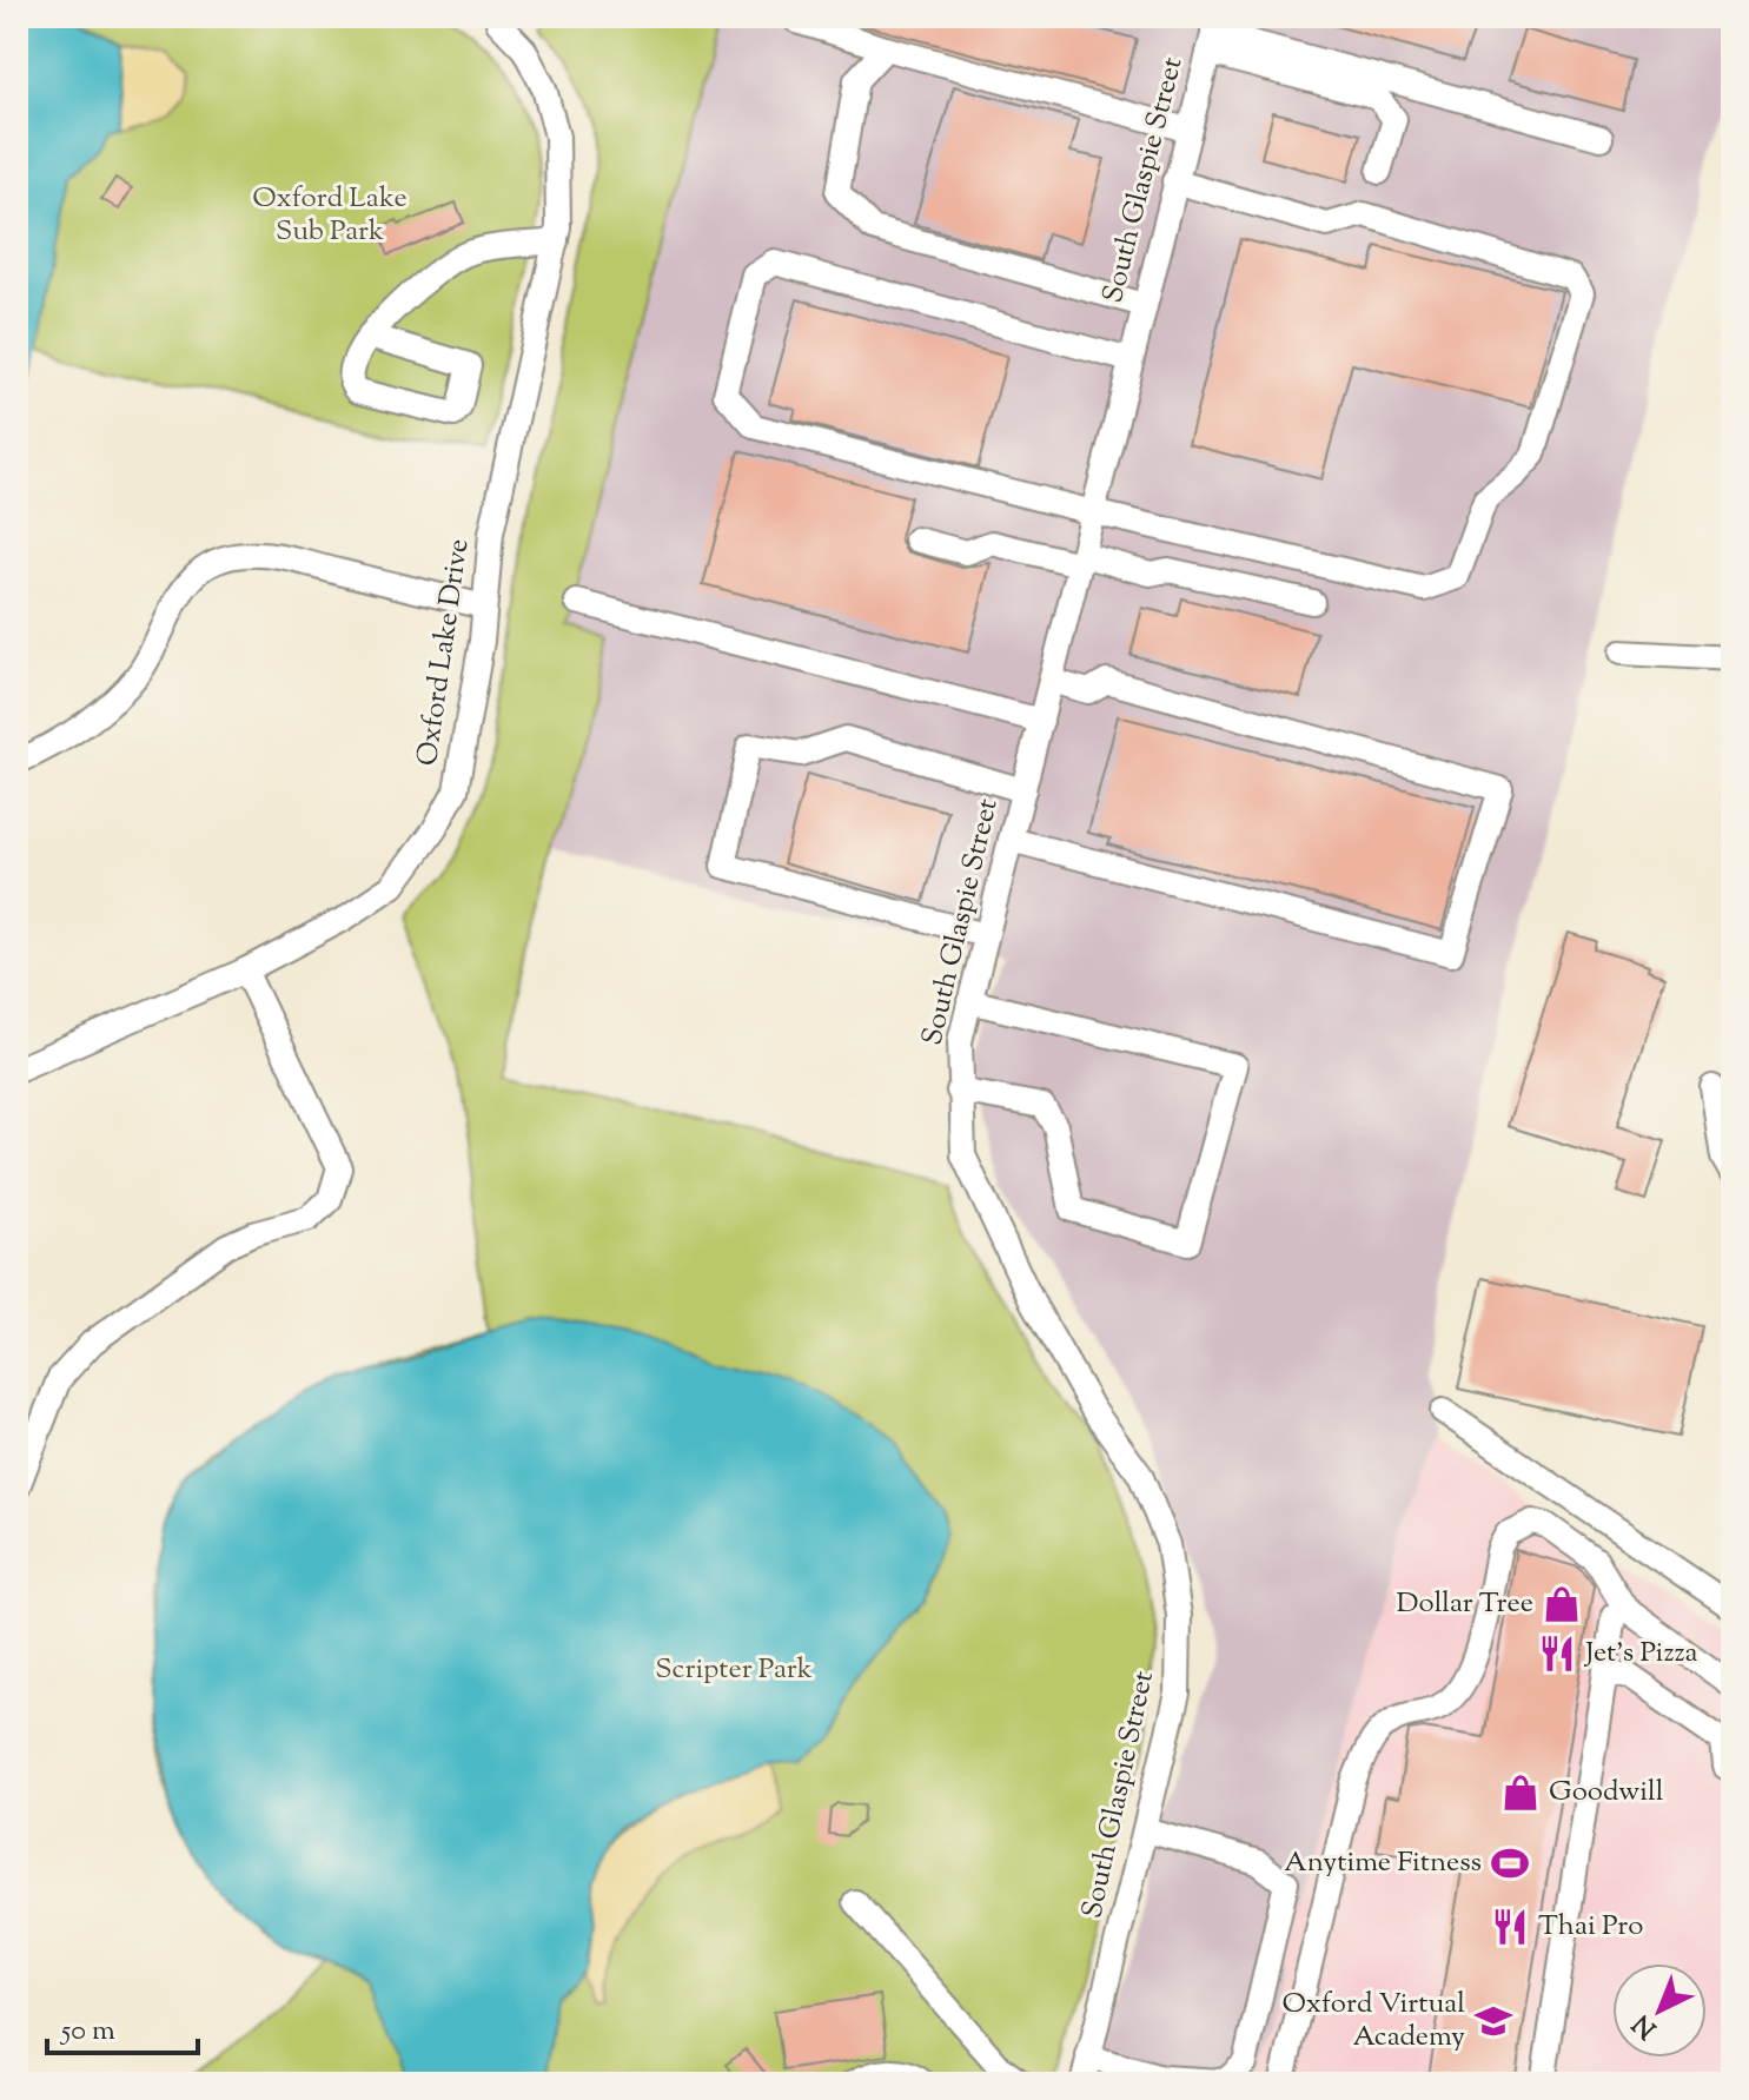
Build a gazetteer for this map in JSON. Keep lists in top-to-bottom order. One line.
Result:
{"streets":{"street":["South Glaspie Street","Oxford Lake Drive"]},"parks":["Oxford Lake Sub Park","Scripter Park"],"places":{"shop":["Dollar Tree","Goodwill"],"restaurant":["Jet's Pizza","Thai Pro"],"sports":["Anytime Fitness"],"school or university":["Oxford Virtual Academy"]},"scale_bar":"50 m","north":"bottom left"}
